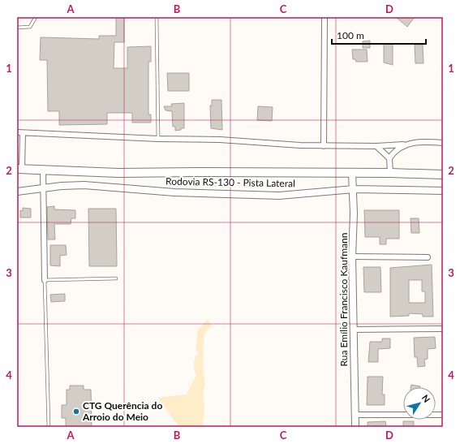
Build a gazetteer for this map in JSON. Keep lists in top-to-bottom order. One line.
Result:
{"streets":{"street":["Rodovia RS-130 - Pista Lateral","Rua Emílio Francisco Kaufmann"]},"crossings":[["Rodovia RS-130 - Pista Lateral","Rua Emílio Francisco Kaufmann"]],"places":["CTG Querência do Arroio do Meio"],"scale_bar":"100 m","north":"top right","grid":{"columns":["A","B","C","D"],"rows":["1","2","3","4"]}}
